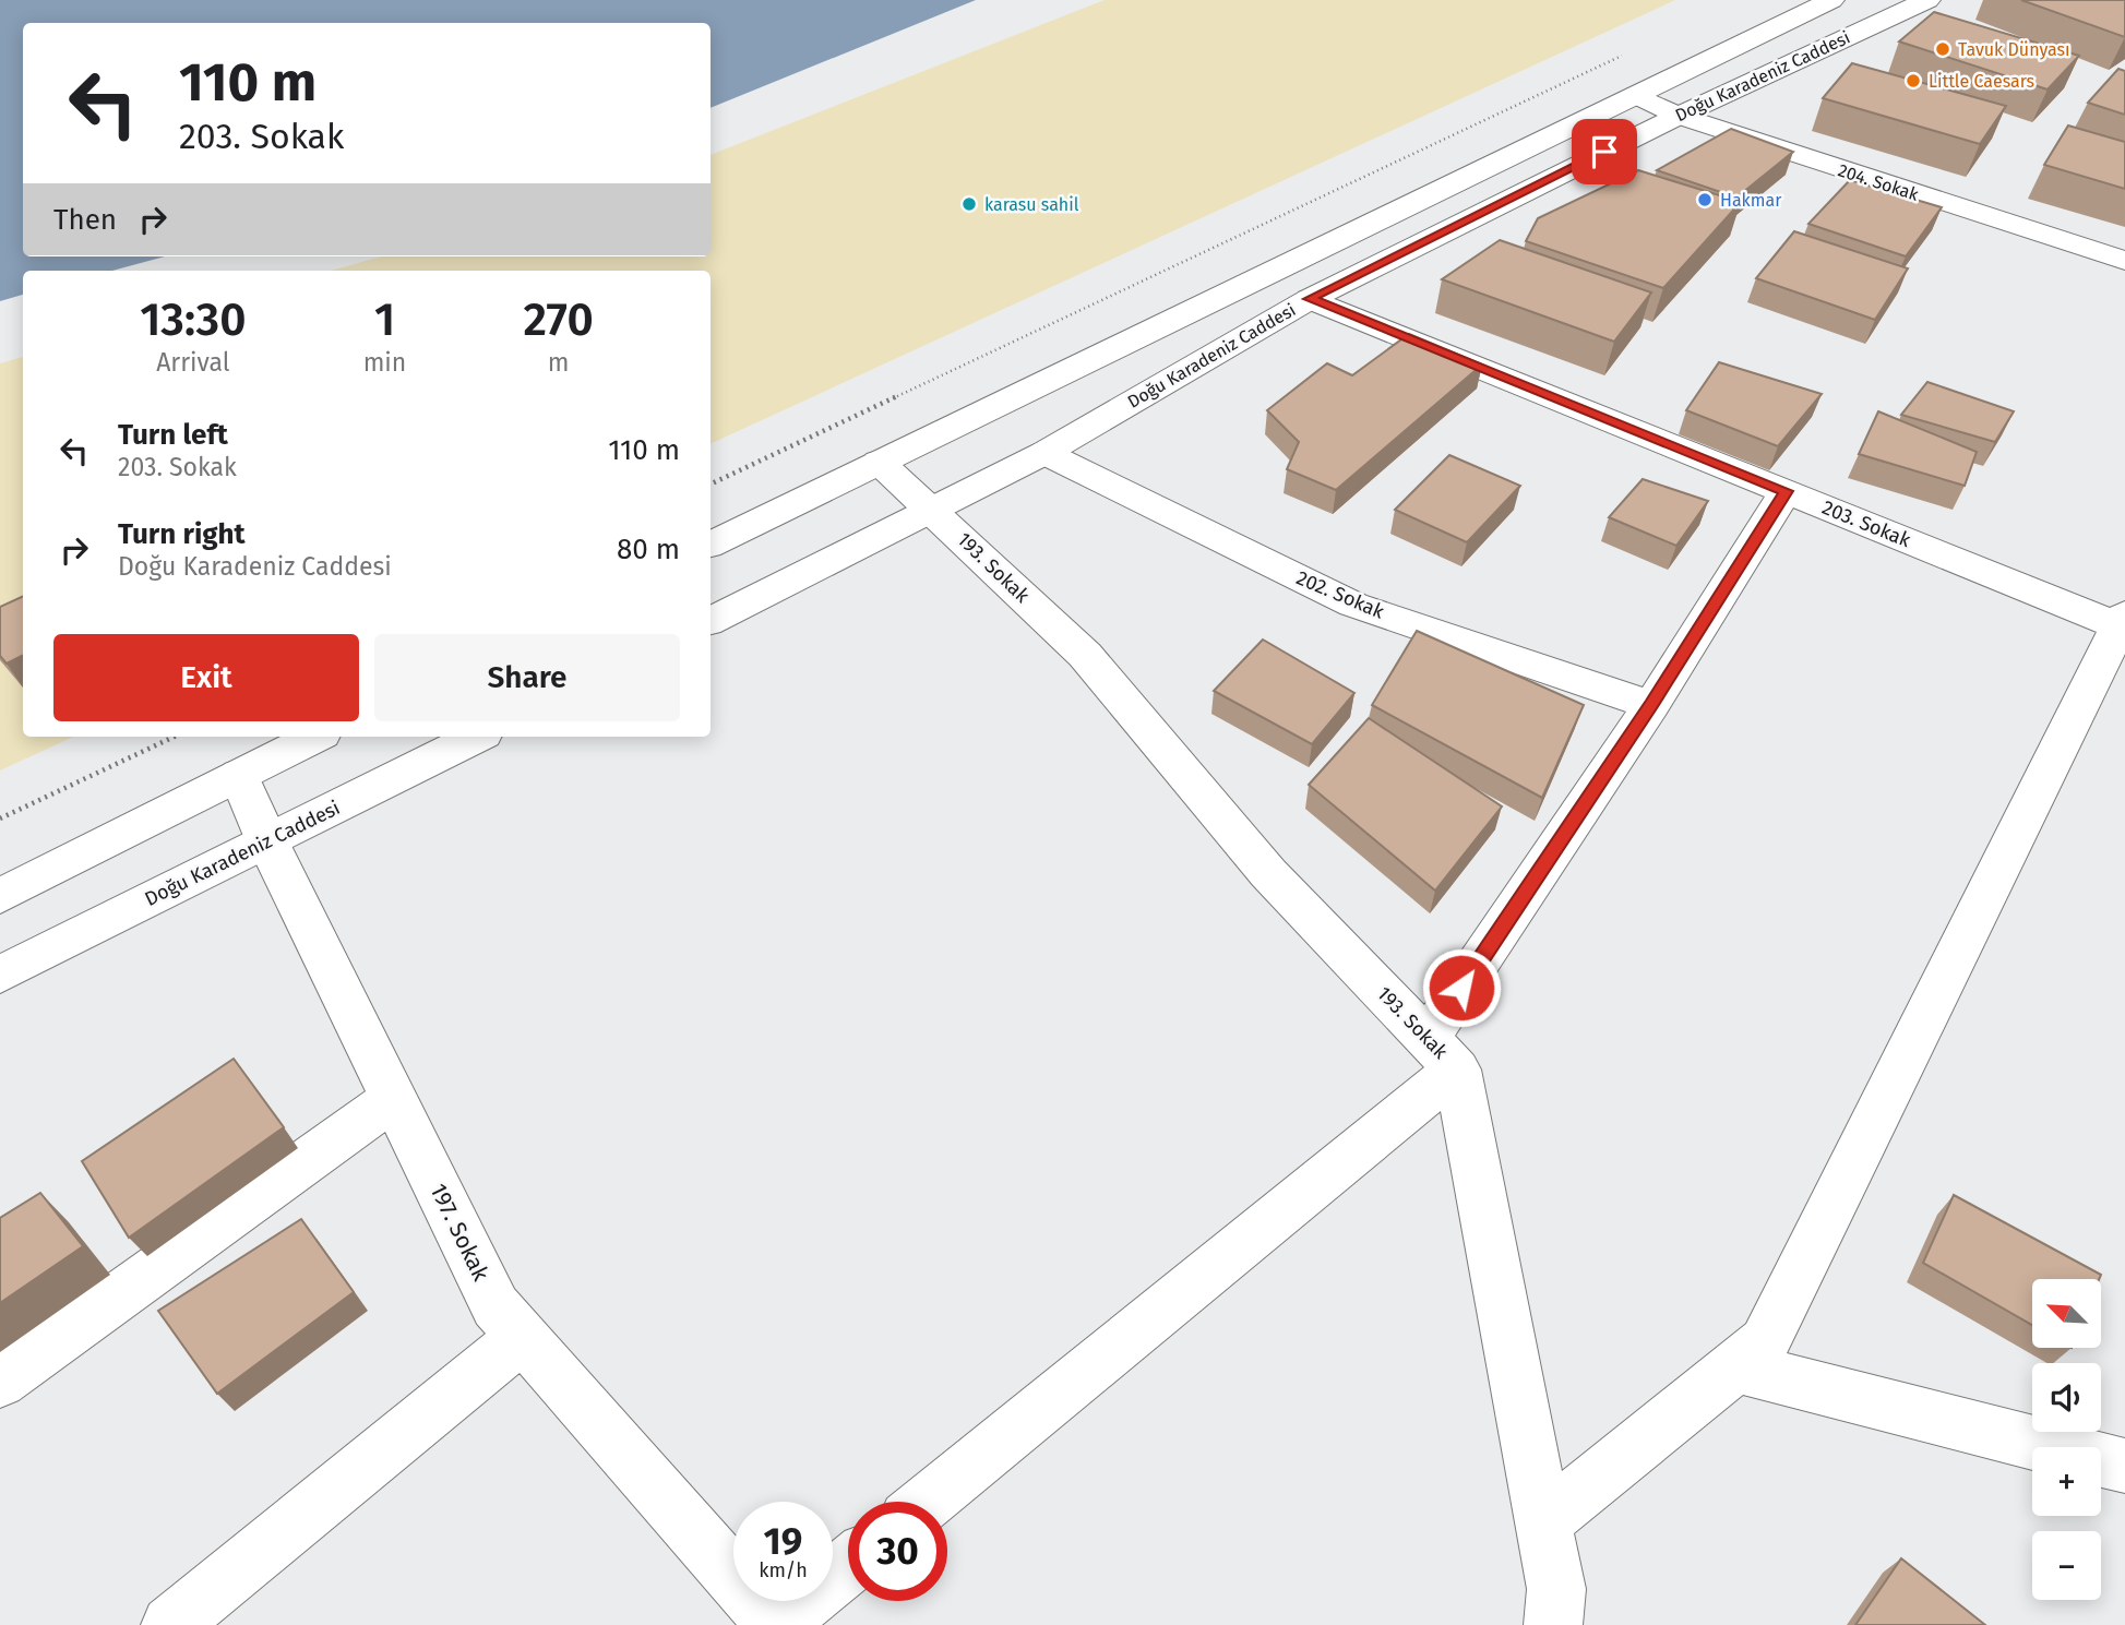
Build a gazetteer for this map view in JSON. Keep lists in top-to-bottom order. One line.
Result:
{"streets":{"street":["Doğu Karadeniz Caddesi","204. Sokak","203. Sokak","193. Sokak","202. Sokak","197. Sokak"]},"crossings":[["Doğu Karadeniz Caddesi","204. Sokak"],["Doğu Karadeniz Caddesi","203. Sokak"],["Doğu Karadeniz Caddesi","193. Sokak"],["Doğu Karadeniz Caddesi","202. Sokak"],["Doğu Karadeniz Caddesi","197. Sokak"]],"places":["Tavuk Dünyası","Little Caesars","Hakmar","karasu sahil"],"north":"top left","page":{"turn":["110 m","203. Sokak"],"then":"Then","eta":["13:30","Arrival","1","min","270","m"],"list":[{"name":"Turn left","note":"203. Sokak","value":"110 m"},{"name":"Turn right","note":"Doğu Karadeniz Caddesi","value":"80 m"}],"buttons":["Exit","Share"],"map_buttons":["+","−"],"speed":"19 km/h","limit":"30"}}
